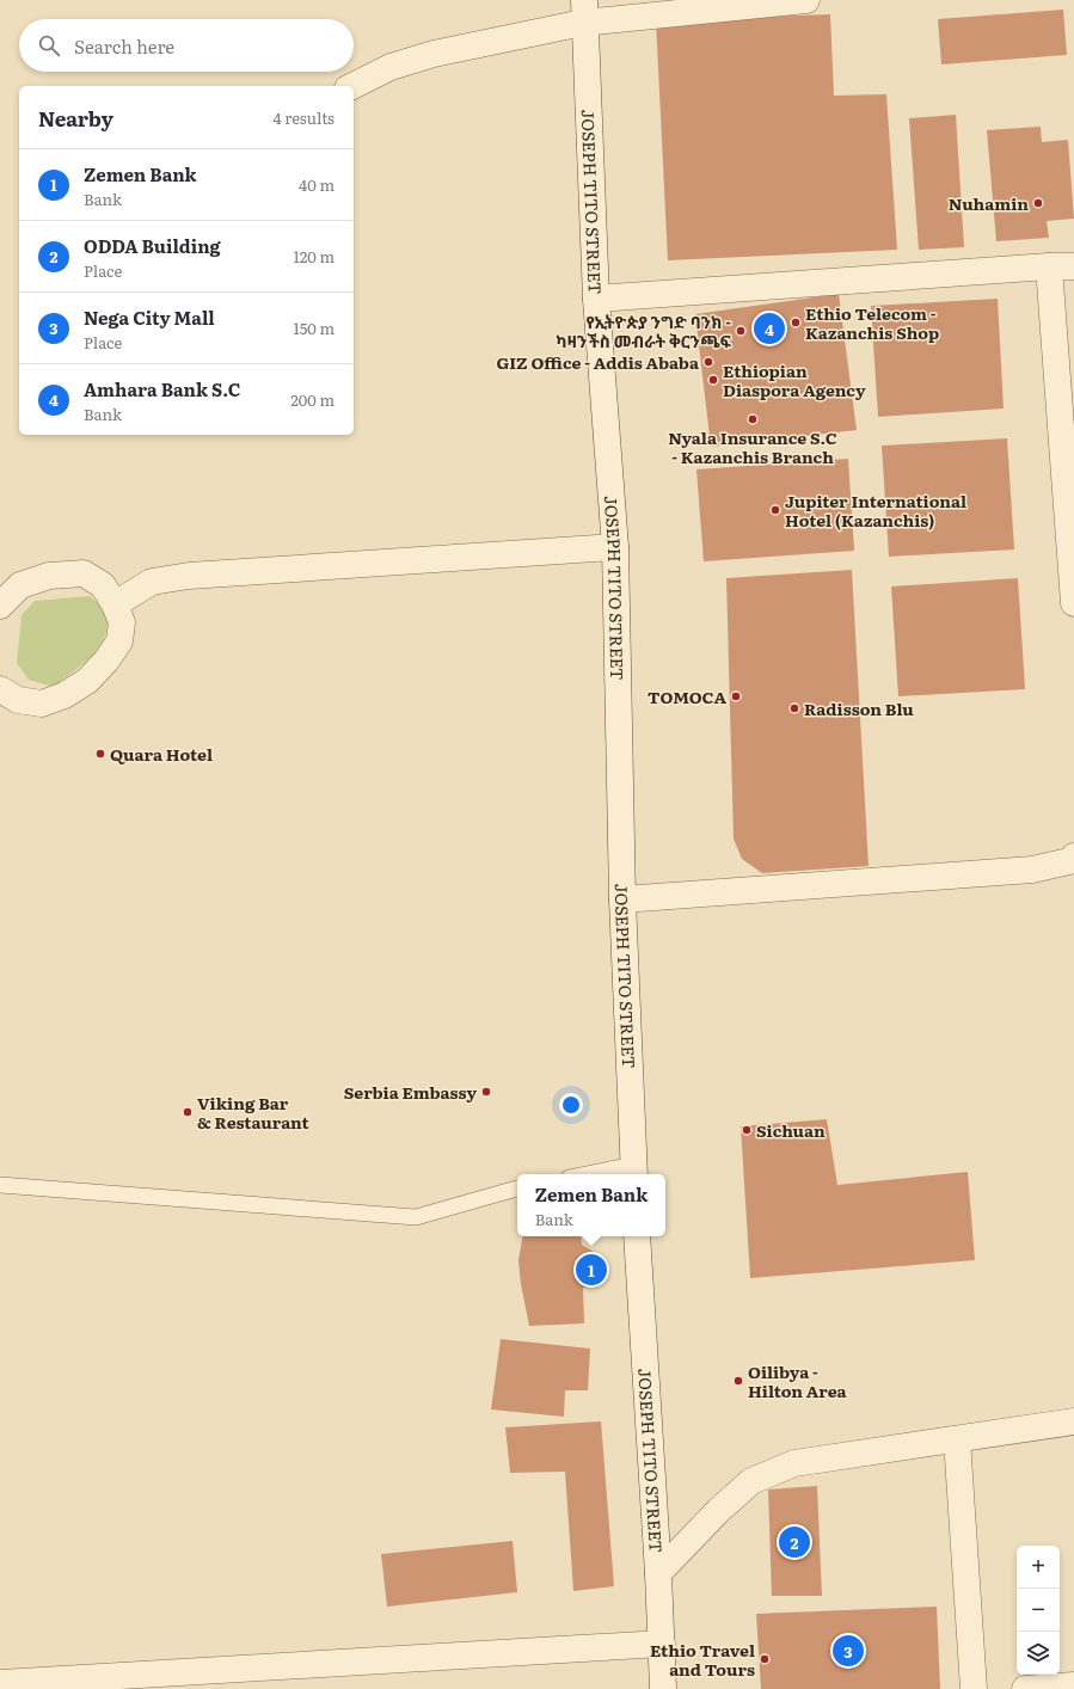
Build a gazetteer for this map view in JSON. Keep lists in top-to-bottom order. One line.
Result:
{"streets":{"street":["JOSEPH TITO STREET"]},"places":["Nuhamin","Ethio Telecom - Kazanchis Shop","የኢትዮጵያ ንግድ ባንክ - ካዛንችስ መብራት ቅርንጫፍ","GIZ Office - Addis Ababa","Ethiopian Diaspora Agency","Nyala Insurance S.C - Kazanchis Branch","Jupiter International Hotel (Kazanchis)","TOMOCA","Radisson Blu","Quara Hotel","Serbia Embassy","Viking Bar & Restaurant","Sichuan","Oilibya - Hilton Area","Ethio Travel and Tours"],"page":{"search":"Search here","heading":["Nearby","4 results"],"list":[{"mark":"1","name":"Zemen Bank","note":"Bank","value":"40 m"},{"mark":"2","name":"ODDA Building","note":"Place","value":"120 m"},{"mark":"3","name":"Nega City Mall","note":"Place","value":"150 m"},{"mark":"4","name":"Amhara Bank S.C","note":"Bank","value":"200 m"}],"pins":["4","1","2","3"],"popup":["Zemen Bank","Bank"],"map_buttons":["+","−"]}}
